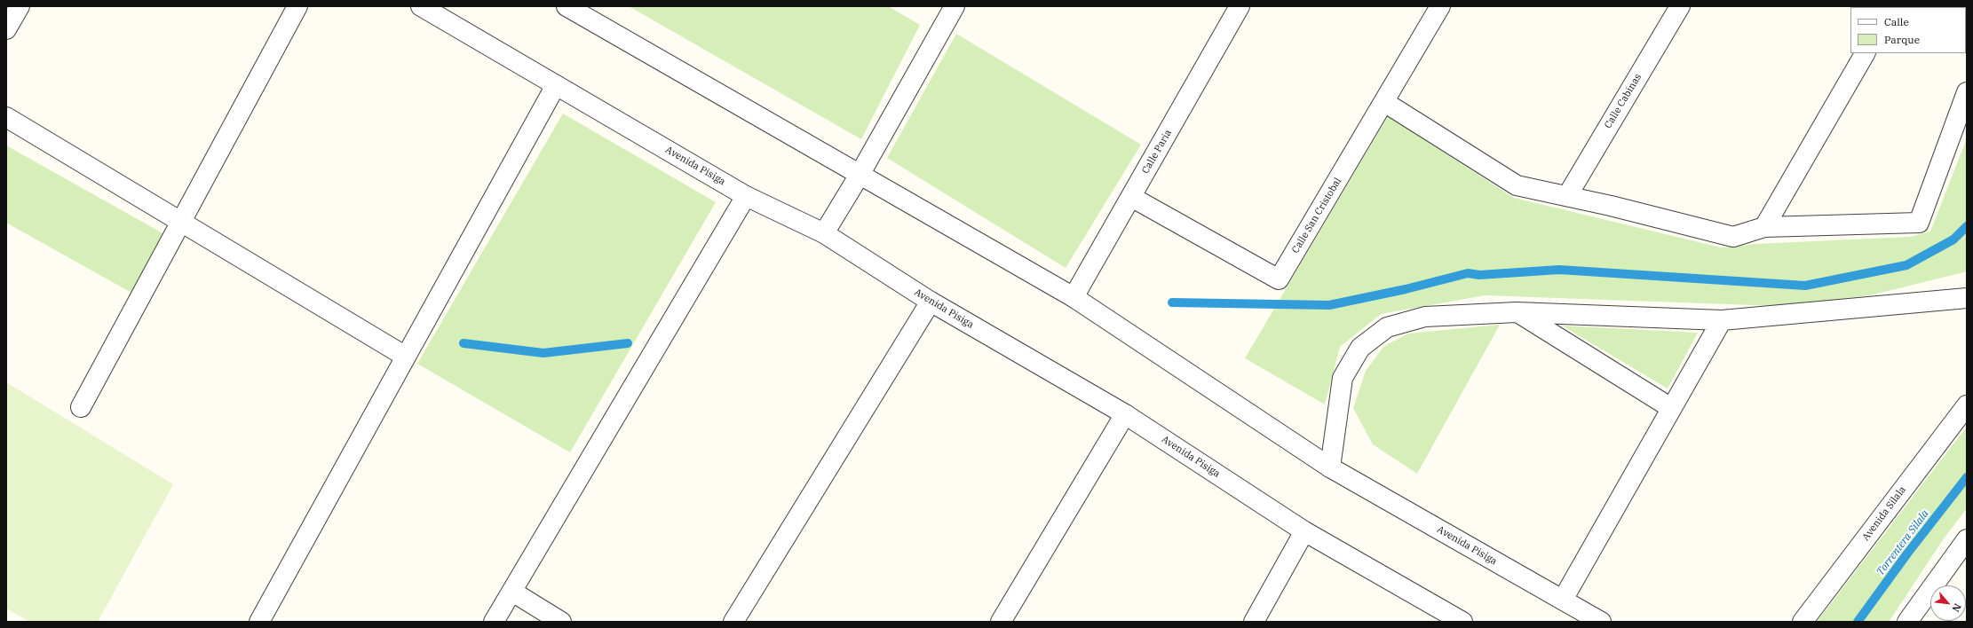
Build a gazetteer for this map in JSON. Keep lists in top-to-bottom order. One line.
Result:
{"streets":{"street":["Calle Cabinas","Calle Paria","Avenida Pisiga","Calle San Cristobal","Avenida Silala"]},"crossings":[["Calle Paria","Avenida Pisiga"],["Calle Paria","Calle San Cristobal"]],"water":["Torrentera Silala"],"legend":["Calle","Parque"],"north":"bottom right"}
